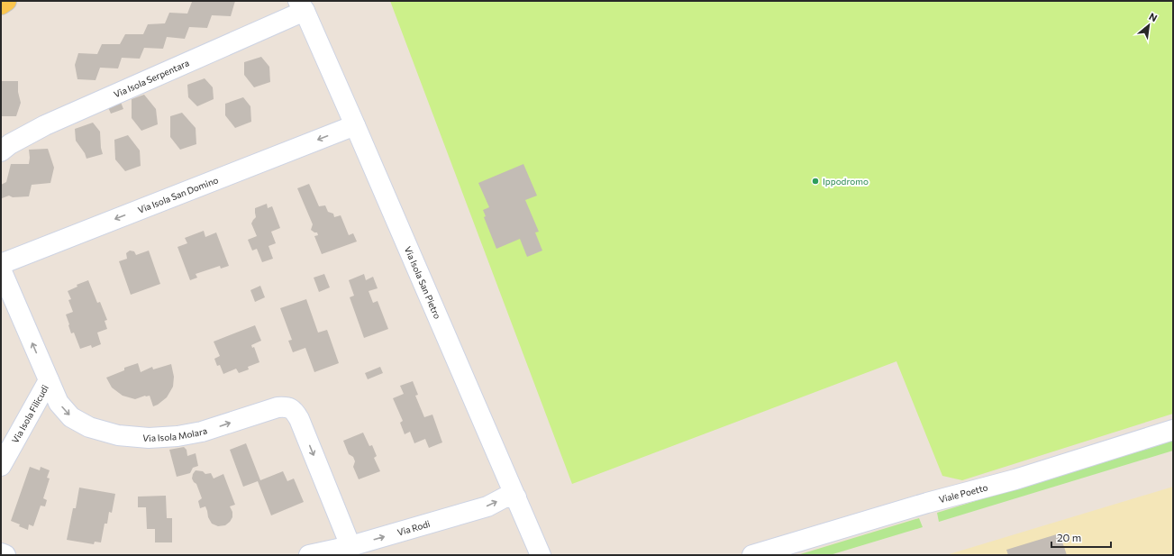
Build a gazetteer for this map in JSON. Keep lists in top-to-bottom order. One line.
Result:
{"streets":{"street":["Via Isola Serpentara","Via Isola San Domino","Via Isola San Pietro","Via Isola Filicudi","Via Isola Molara","Viale Poetto","Via Rodi"]},"crossings":[["Via Isola Serpentara","Via Isola San Pietro"],["Via Isola San Domino","Via Isola San Pietro"],["Via Isola San Pietro","Via Rodi"],["Via Isola Filicudi","Via Isola Molara"],["Via Isola Molara","Via Rodi"]],"one_way":["Via Isola San Domino","Via Rodi"],"places":["Ippodromo"],"scale_bar":"20 m","north":"top right"}
